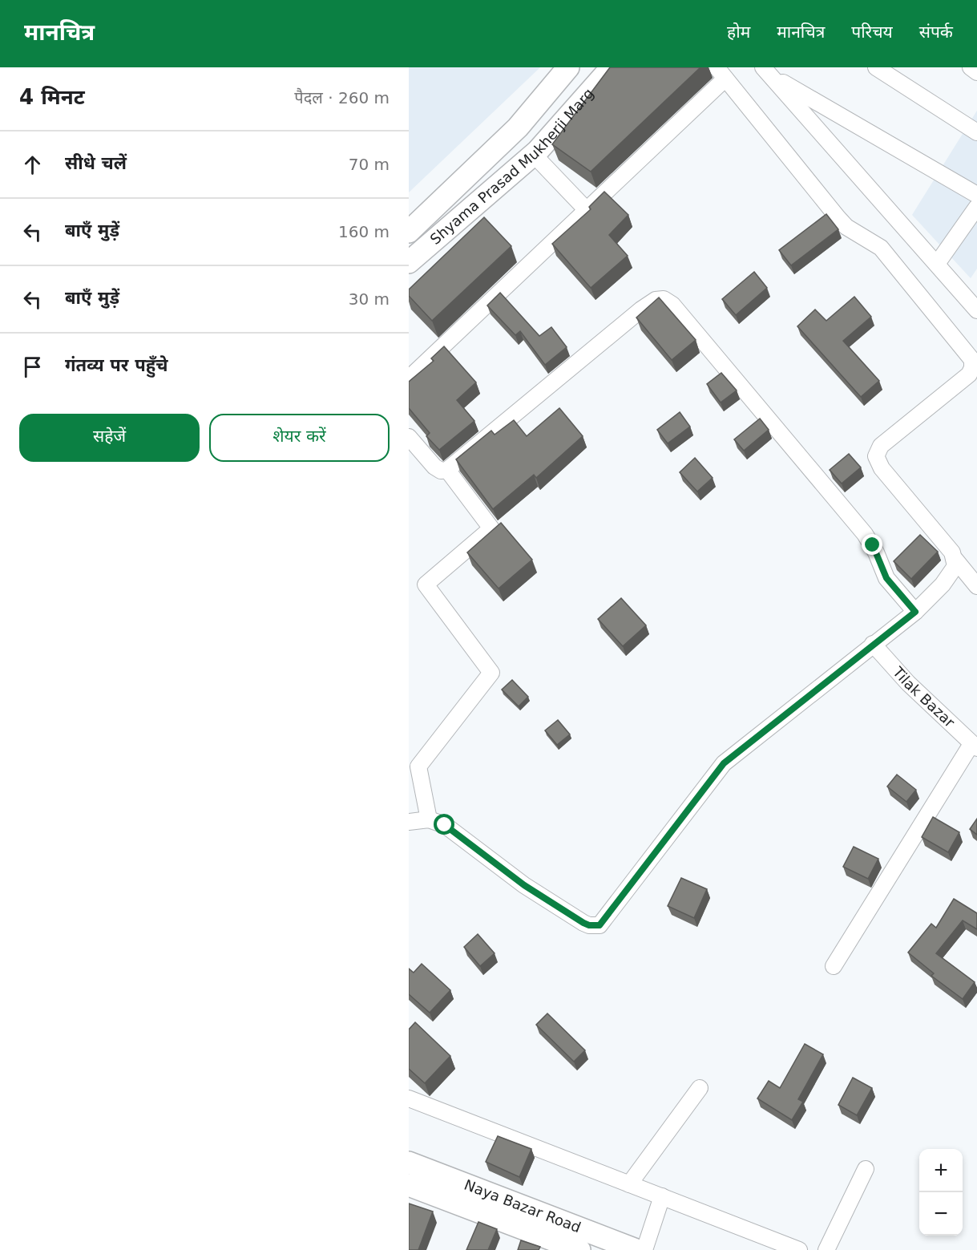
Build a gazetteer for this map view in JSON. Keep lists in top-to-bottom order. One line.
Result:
{"streets":{"main road":["Shyama Prasad Mukherji Marg","Naya Bazar Road"],"street":["Tilak Bazar"]},"page":{"header":"मानचित्र","nav":["होम","मानचित्र","परिचय","संपर्क"],"heading":["4 मिनट","पैदल · 260 m"],"list":[["सीधे चलें","70 m"],["बाएँ मुड़ें","160 m"],["बाएँ मुड़ें","30 m"],"गंतव्य पर पहुँचे"],"buttons":["सहेजें","शेयर करें"],"map_buttons":["+","−"]}}
